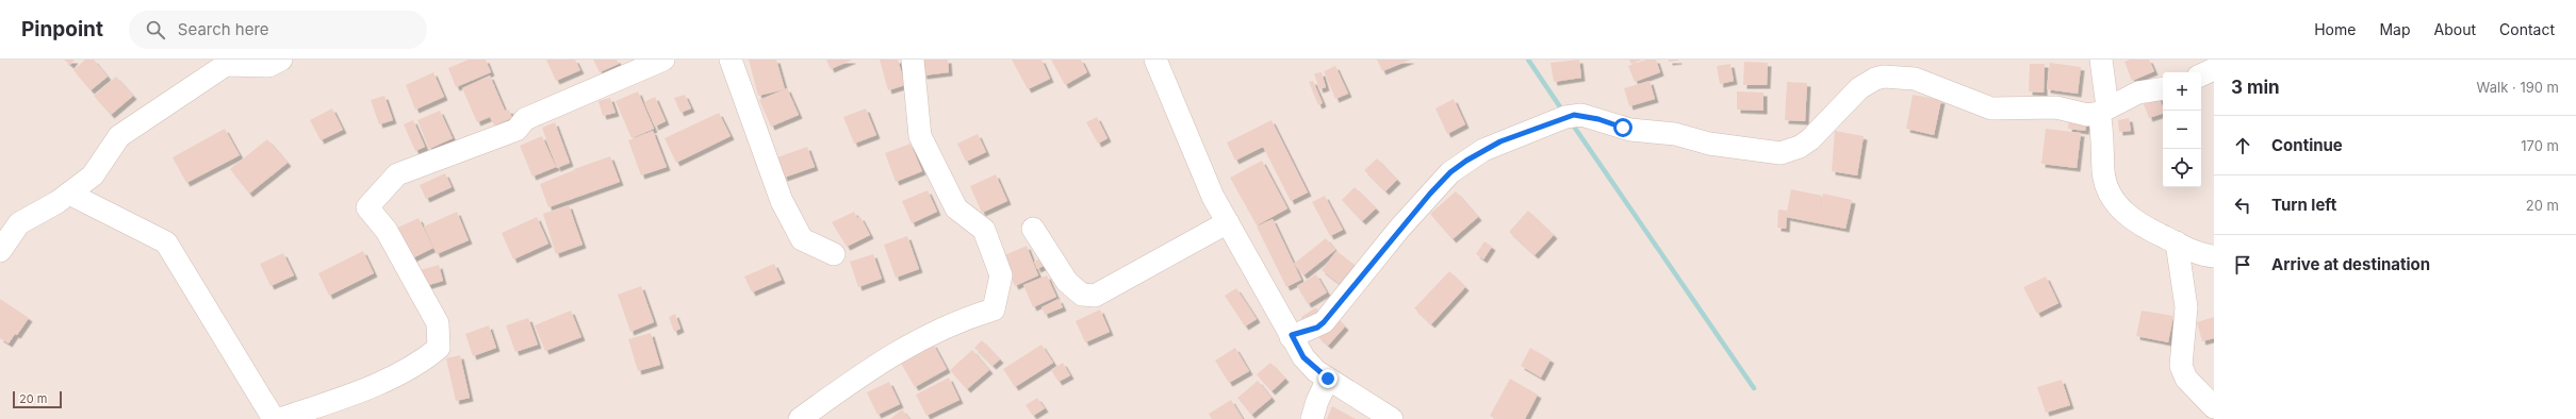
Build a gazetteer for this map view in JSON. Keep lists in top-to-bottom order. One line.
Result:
{"scale_bar":"20 m","page":{"header":"Pinpoint","search":"Search here","nav":["Home","Map","About","Contact"],"heading":["3 min","Walk · 190 m"],"map_buttons":["+","−"],"list":[["Continue","170 m"],["Turn left","20 m"],"Arrive at destination"],"scale":"20 m"}}
